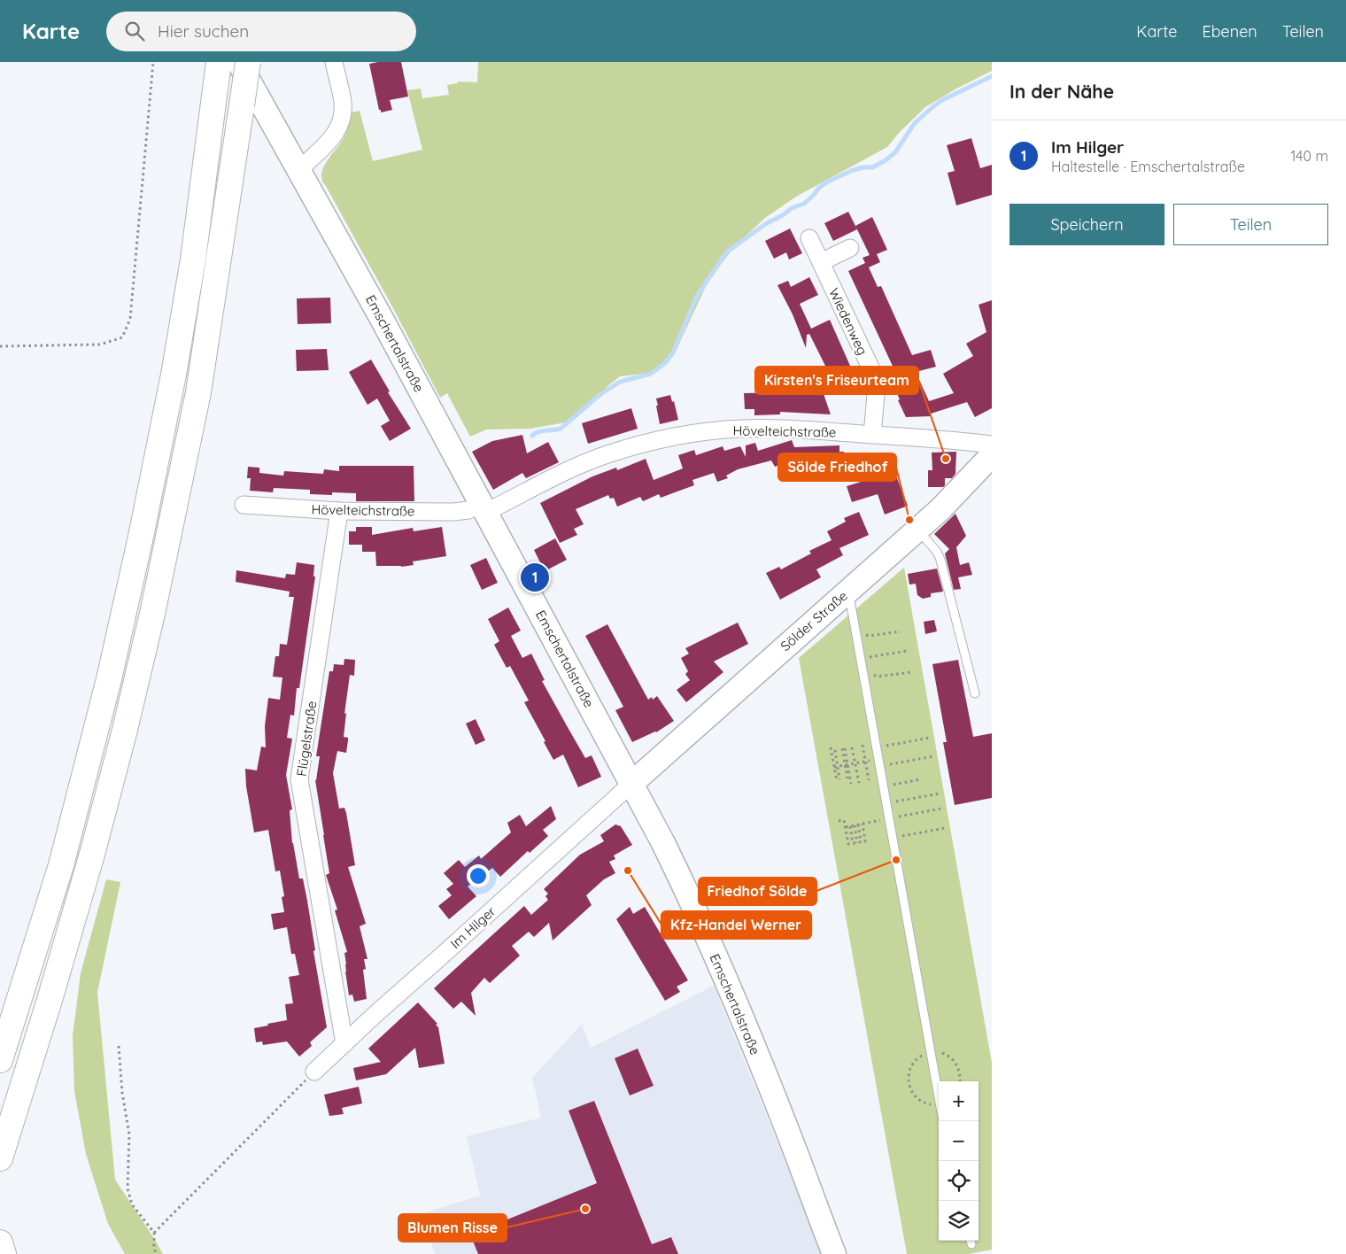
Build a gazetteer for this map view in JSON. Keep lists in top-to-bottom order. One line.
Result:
{"streets":{"main road":["Emschertalstraße","Sölder Straße"],"street":["Wiedenweg","Hövelteichstraße","Flügelstraße","Im Hilger"]},"crossings":[["Wiedenweg","Hövelteichstraße"],["Emschertalstraße","Hövelteichstraße"],["Emschertalstraße","Sölder Straße"],["Emschertalstraße","Im Hilger"],["Hövelteichstraße","Flügelstraße"],["Sölder Straße","Im Hilger"],["Flügelstraße","Im Hilger"]],"places":["Kirsten's Friseurteam","Sölde Friedhof","Friedhof Sölde","Kfz-Handel Werner","Blumen Risse"],"page":{"header":"Karte","search":"Hier suchen","nav":["Karte","Ebenen","Teilen"],"heading":"In der Nähe","list":[{"mark":"1","name":"Im Hilger","note":"Haltestelle · Emschertalstraße","value":"140 m"}],"buttons":["Speichern","Teilen"],"pins":"1","map_buttons":["+","−"]}}
